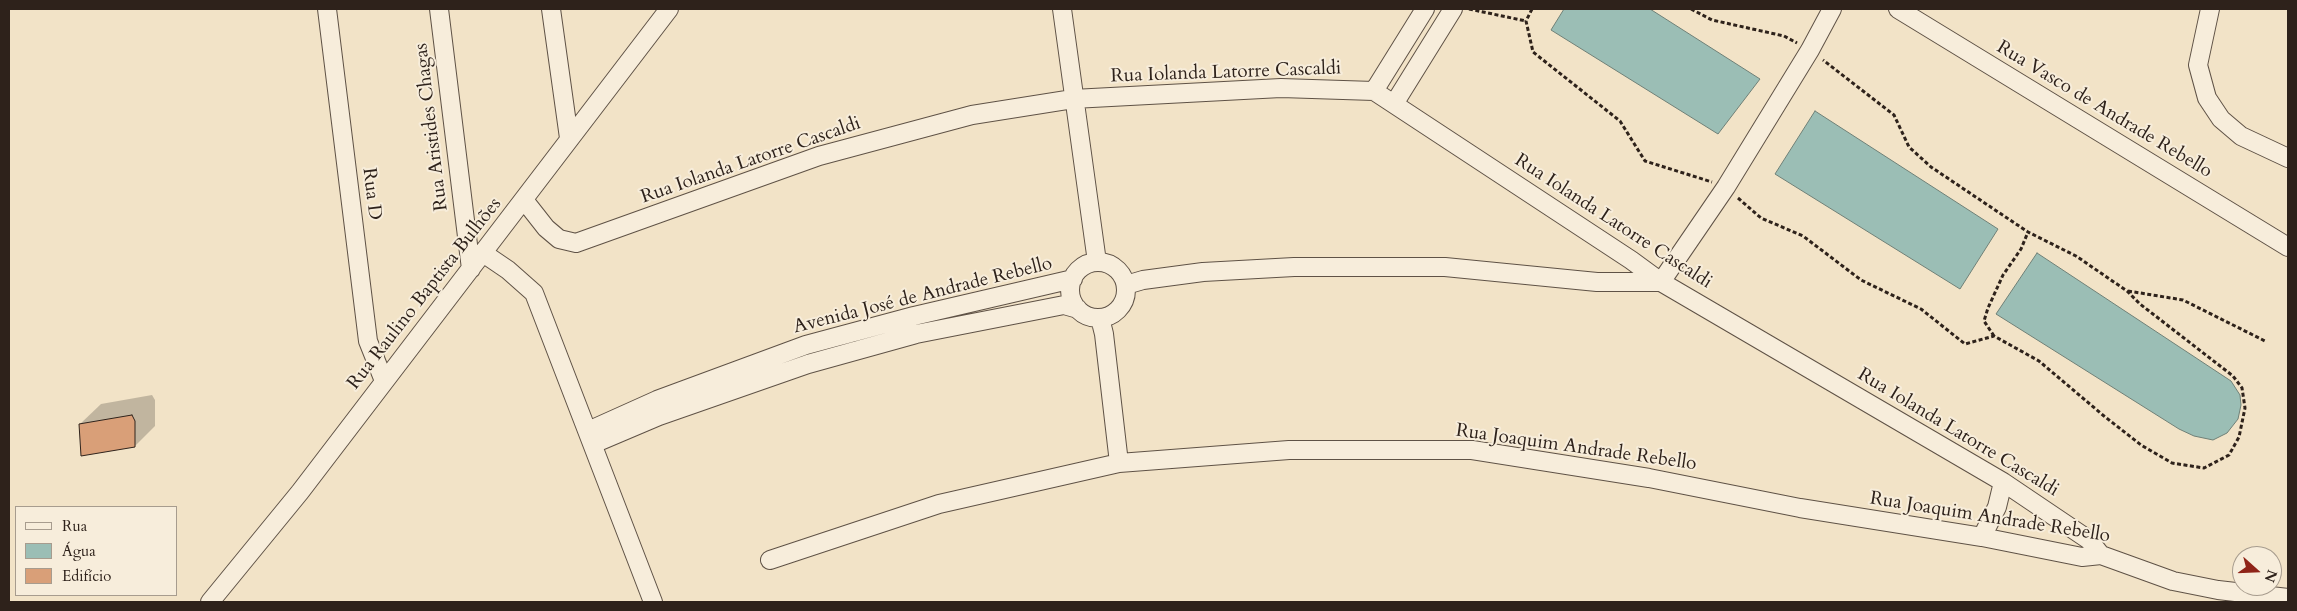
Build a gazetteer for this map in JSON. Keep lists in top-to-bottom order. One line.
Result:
{"streets":{"street":["Rua Iolanda Latorre Cascaldi","Rua Vasco de Andrade Rebello","Rua Aristides Chagas","Rua D","Rua Raulino Baptista Bulhões","Avenida José de Andrade Rebello","Rua Joaquim Andrade Rebello"]},"crossings":[["Rua Iolanda Latorre Cascaldi","Rua Raulino Baptista Bulhões"],["Rua Iolanda Latorre Cascaldi","Rua Joaquim Andrade Rebello"],["Rua Aristides Chagas","Rua Raulino Baptista Bulhões"],["Rua D","Rua Raulino Baptista Bulhões"]],"legend":["Rua","Água","Edifício"],"north":"right"}
